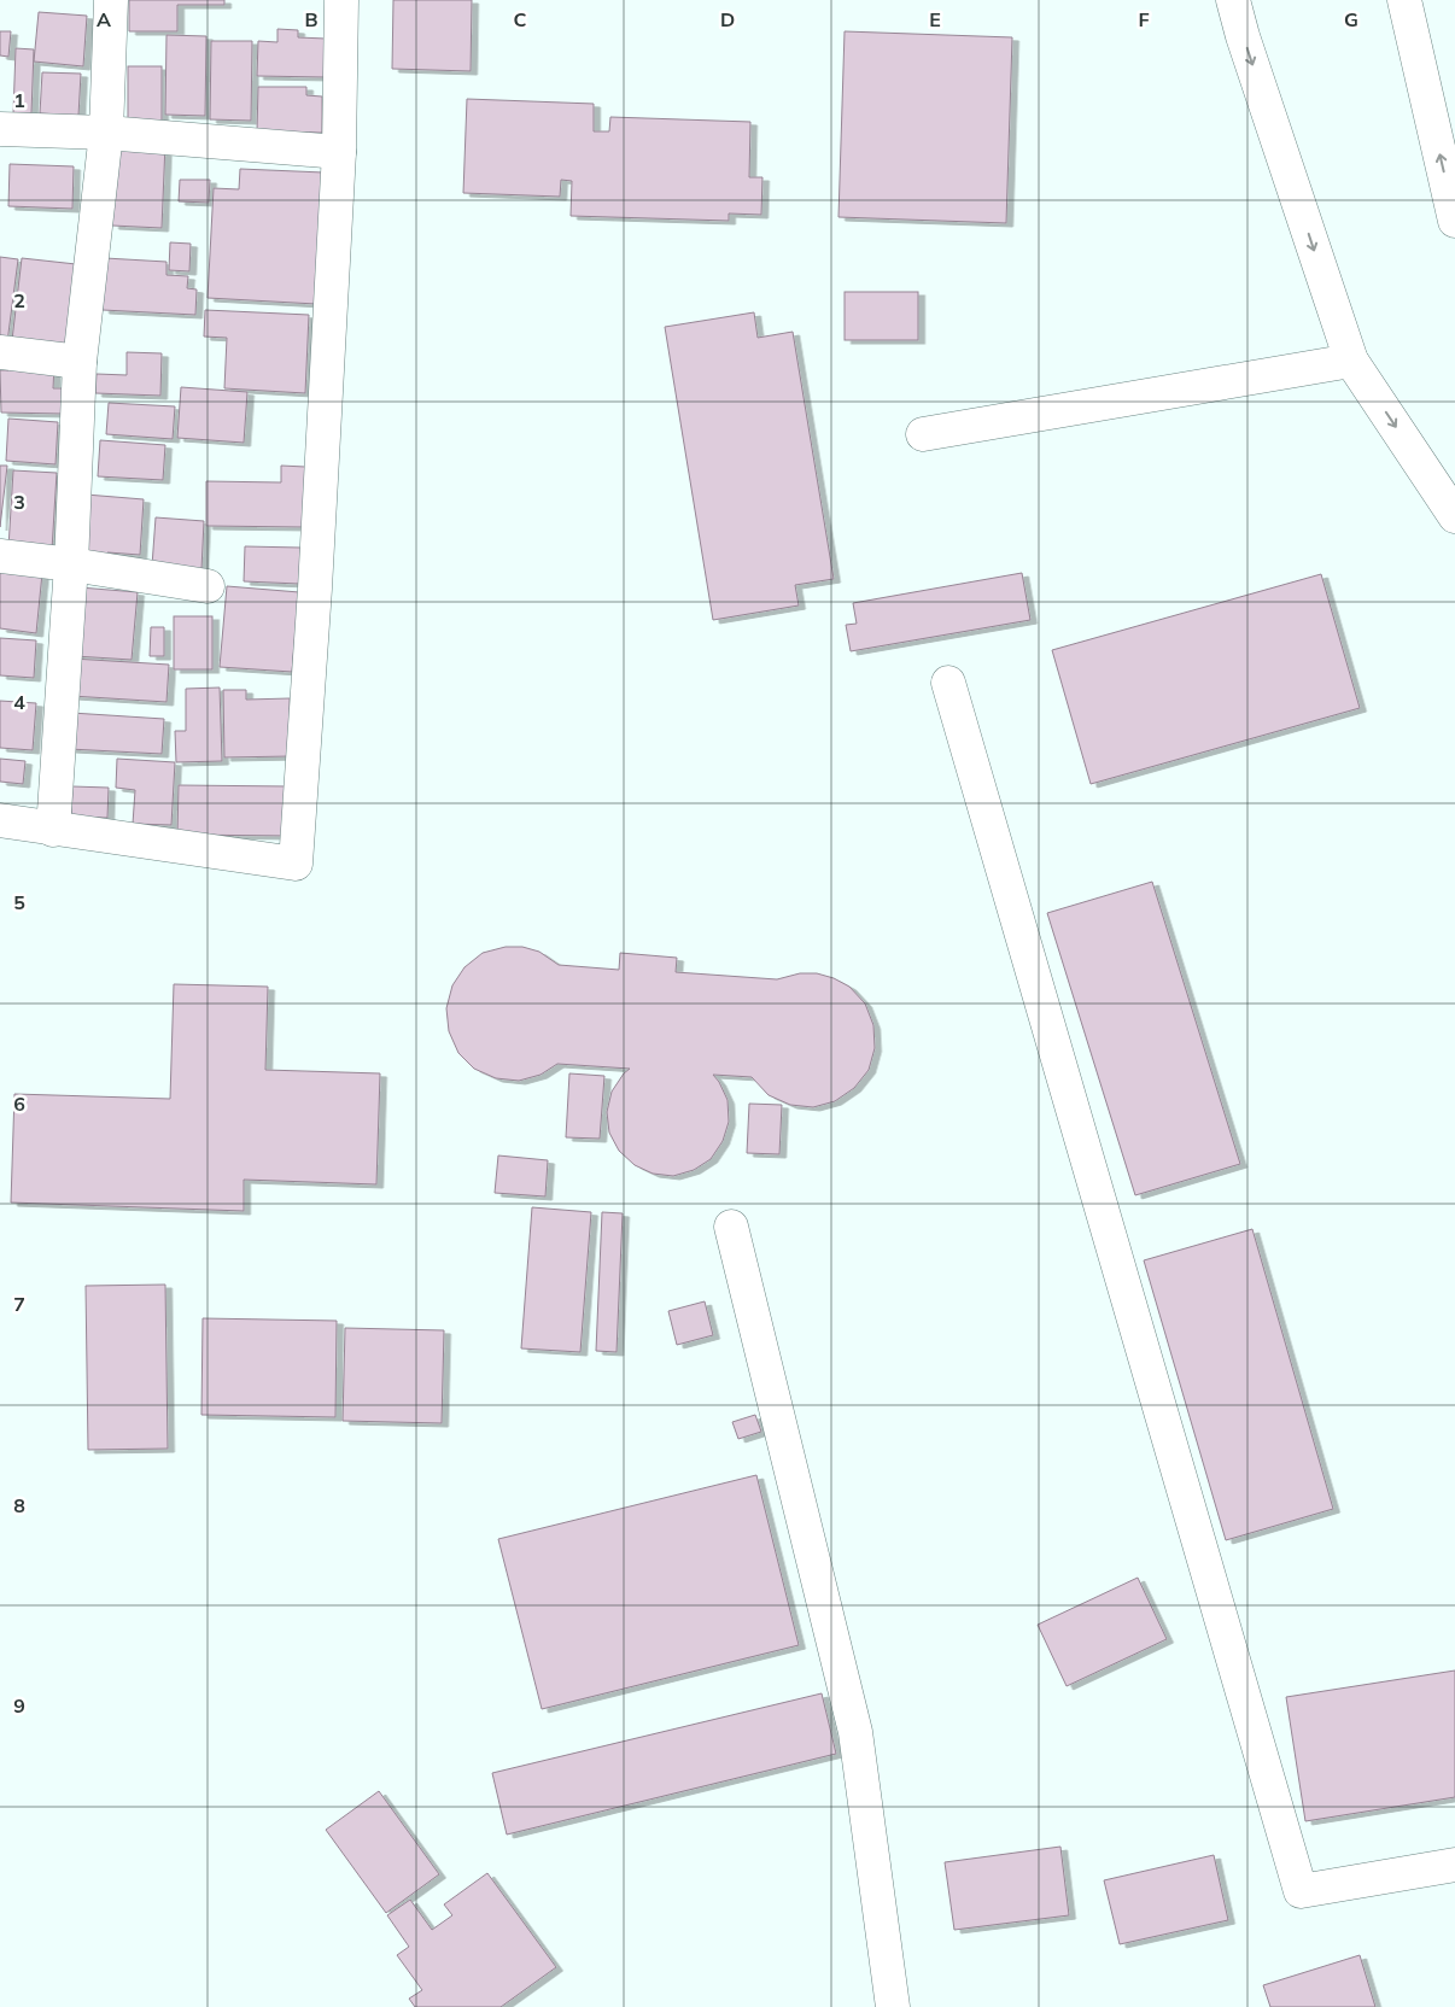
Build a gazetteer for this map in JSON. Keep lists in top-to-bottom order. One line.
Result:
{"grid":{"columns":["A","B","C","D","E","F","G"],"rows":["1","2","3","4","5","6","7","8","9"]}}
